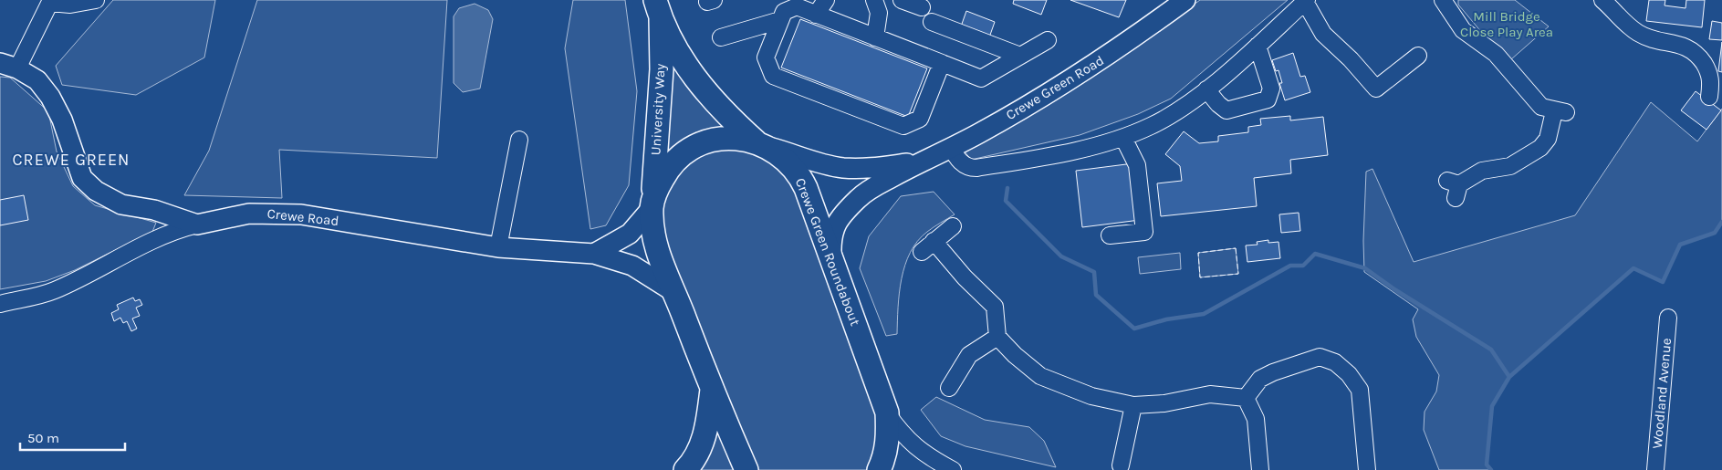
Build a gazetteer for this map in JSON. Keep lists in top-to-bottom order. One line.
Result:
{"streets":{"highway":["University Way","Crewe Green Roundabout"],"main road":["Crewe Green Road","Crewe Road"],"street":["Woodland Avenue"]},"crossings":[["Crewe Green Road","University Way"],["Crewe Green Road","Crewe Green Roundabout"],["University Way","Crewe Green Roundabout"],["Crewe Road","Crewe Green Roundabout"]],"districts":["CREWE GREEN"],"parks":["Mill Bridge Close Play Area"],"scale_bar":"50 m"}
